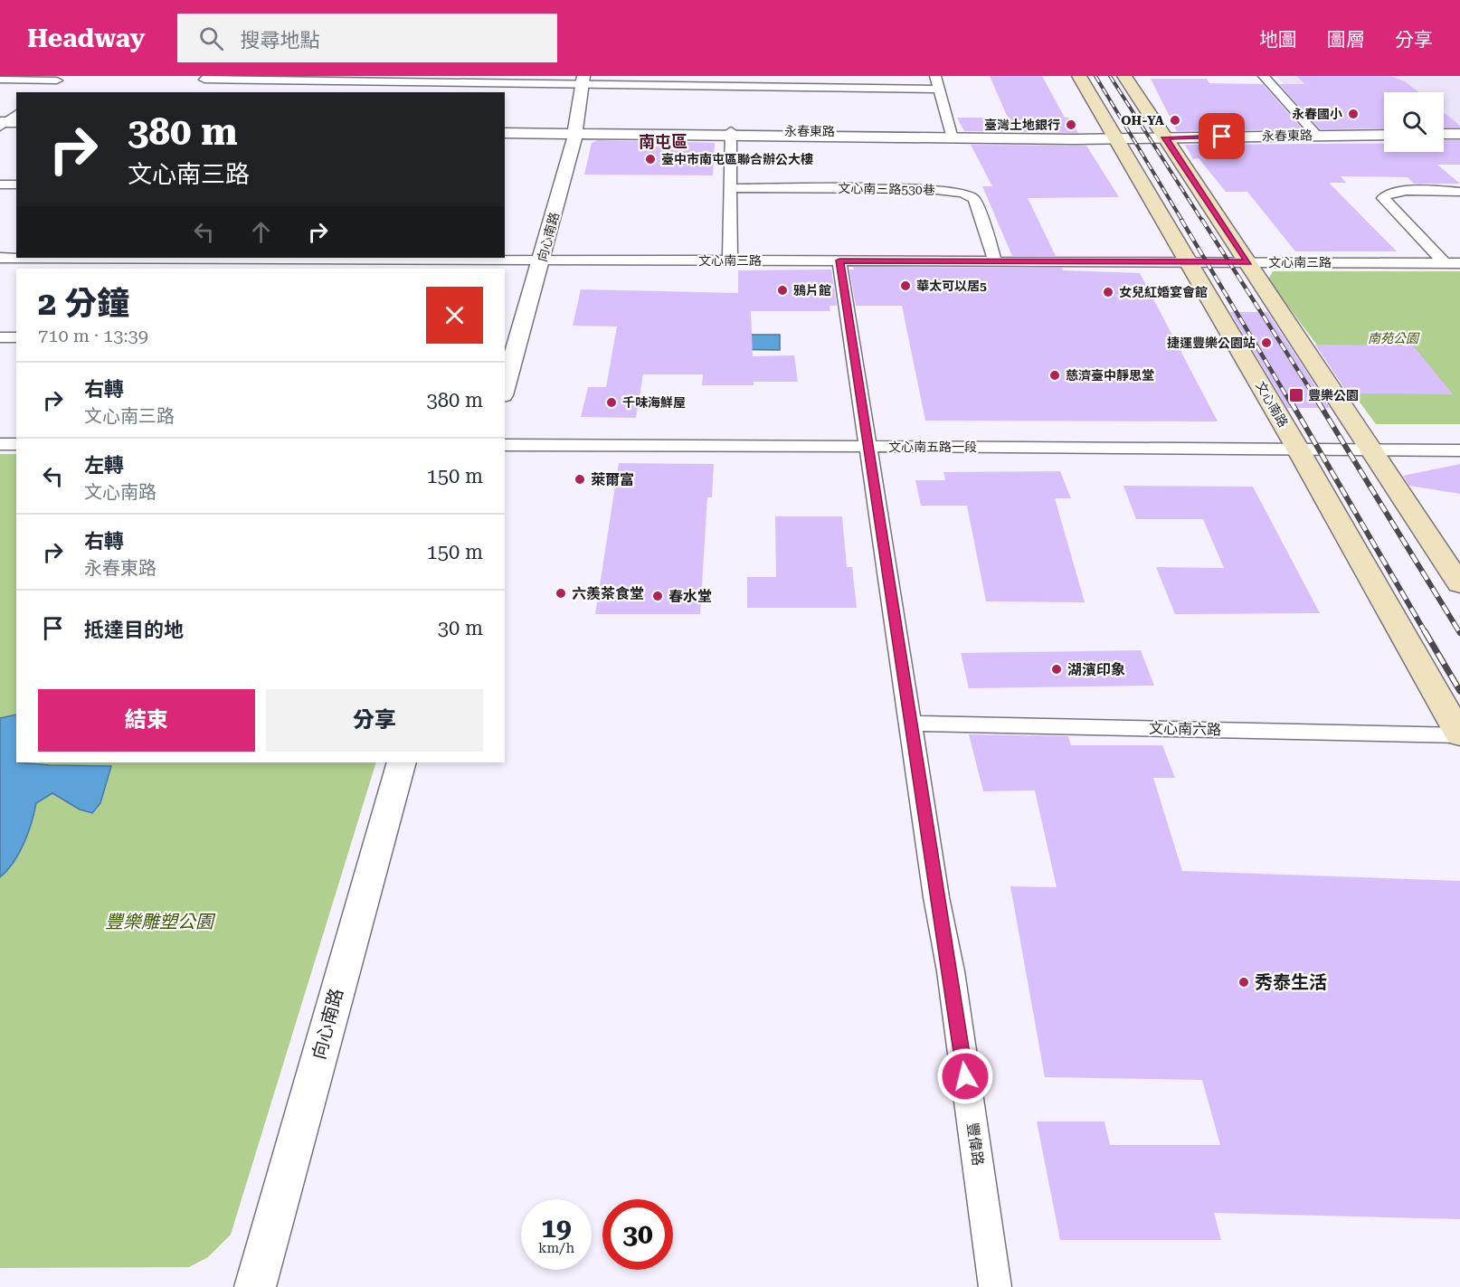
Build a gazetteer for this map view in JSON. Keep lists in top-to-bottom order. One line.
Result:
{"streets":{"main road":["文心南路"],"street":["永春東路","文心南三路530巷","向心南路","文心南三路","文心南五路一段","文心南六路","豐偉路"]},"crossings":[["永春東路","向心南路"],["永春東路","文心南路"],["文心南三路530巷","文心南三路"],["向心南路","文心南三路"],["文心南三路","文心南路"],["文心南三路","豐偉路"],["文心南路","文心南五路一段"],["文心南路","文心南六路"],["文心南五路一段","豐偉路"],["文心南六路","豐偉路"]],"districts":["南屯區"],"parks":["南苑公園","豐樂雕塑公園"],"places":{"other":["永春國小","OH-YA","臺灣土地銀行","臺中市南屯區聯合辦公大樓","華太可以居5","鴉片館","女兒紅婚宴會館","捷運豐樂公園站","慈濟臺中靜思堂","千味海鮮屋","萊爾富","六羨茶食堂","春水堂","湖濱印象","秀泰生活"],"transit":["豐樂公園"]},"page":{"header":"Headway","search":"搜尋地點","nav":["地圖","圖層","分享"],"turn":["380 m","文心南三路"],"heading":["2 分鐘","710 m · 13:39"],"list":[{"name":"右轉","note":"文心南三路","value":"380 m"},{"name":"左轉","note":"文心南路","value":"150 m"},{"name":"右轉","note":"永春東路","value":"150 m"},{"name":"抵達目的地","value":"30 m"}],"buttons":["結束","分享"],"speed":"19 km/h","limit":"30"}}
